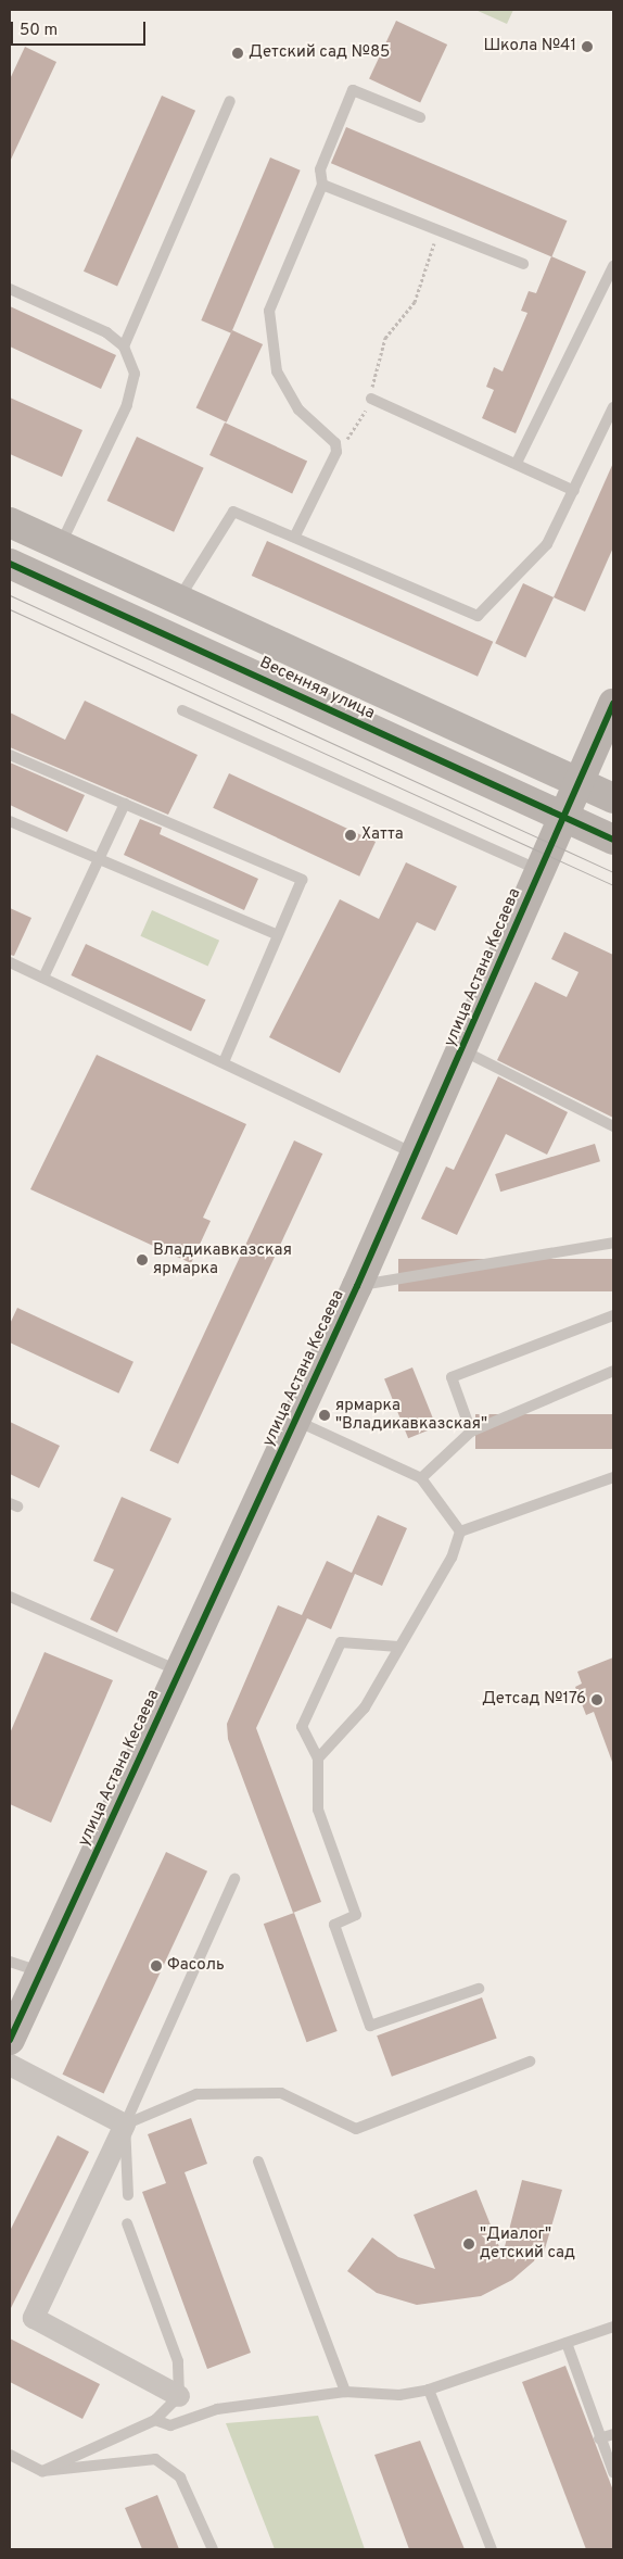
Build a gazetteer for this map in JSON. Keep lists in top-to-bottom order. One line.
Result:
{"streets":{"street":["Весенняя улица","улица Астана Кесаева"]},"crossings":[["Весенняя улица","улица Астана Кесаева"]],"places":["Школа №41","Детский сад №85","Хатта","Владикавказская ярмарка","ярмарка \"Владикавказская\"","Детсад №176","Фасоль","\"Диалог\" детский сад"],"scale_bar":"50 m"}
